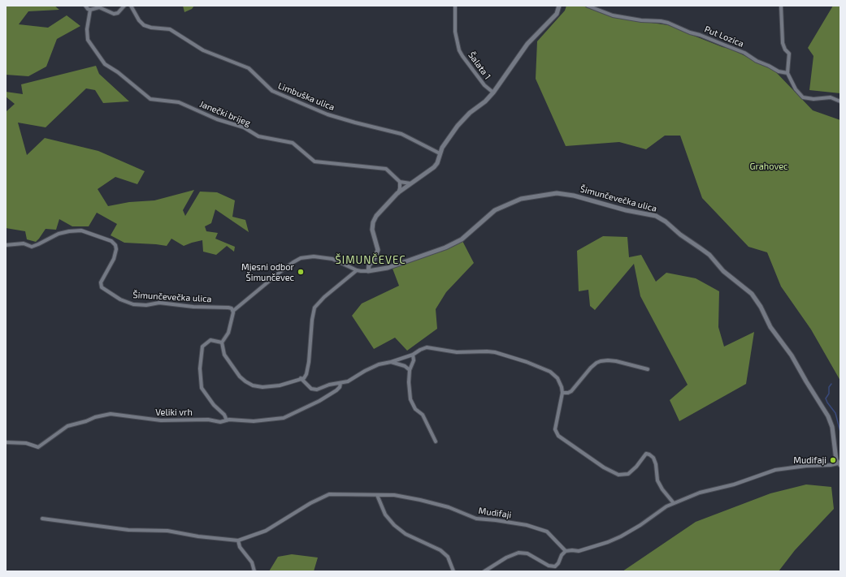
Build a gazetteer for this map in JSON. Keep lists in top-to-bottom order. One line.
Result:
{"streets":{"street":["Put Lozica","Šalata 1","Limbuška ulica","Janečki brijeg","Šimunčevečka ulica","Veliki vrh","Mudifaji"]},"districts":["ŠIMUNČEVEC"],"parks":["Grahovec"],"places":["Mjesni odbor Šimunčevec","Mudifaji"]}
